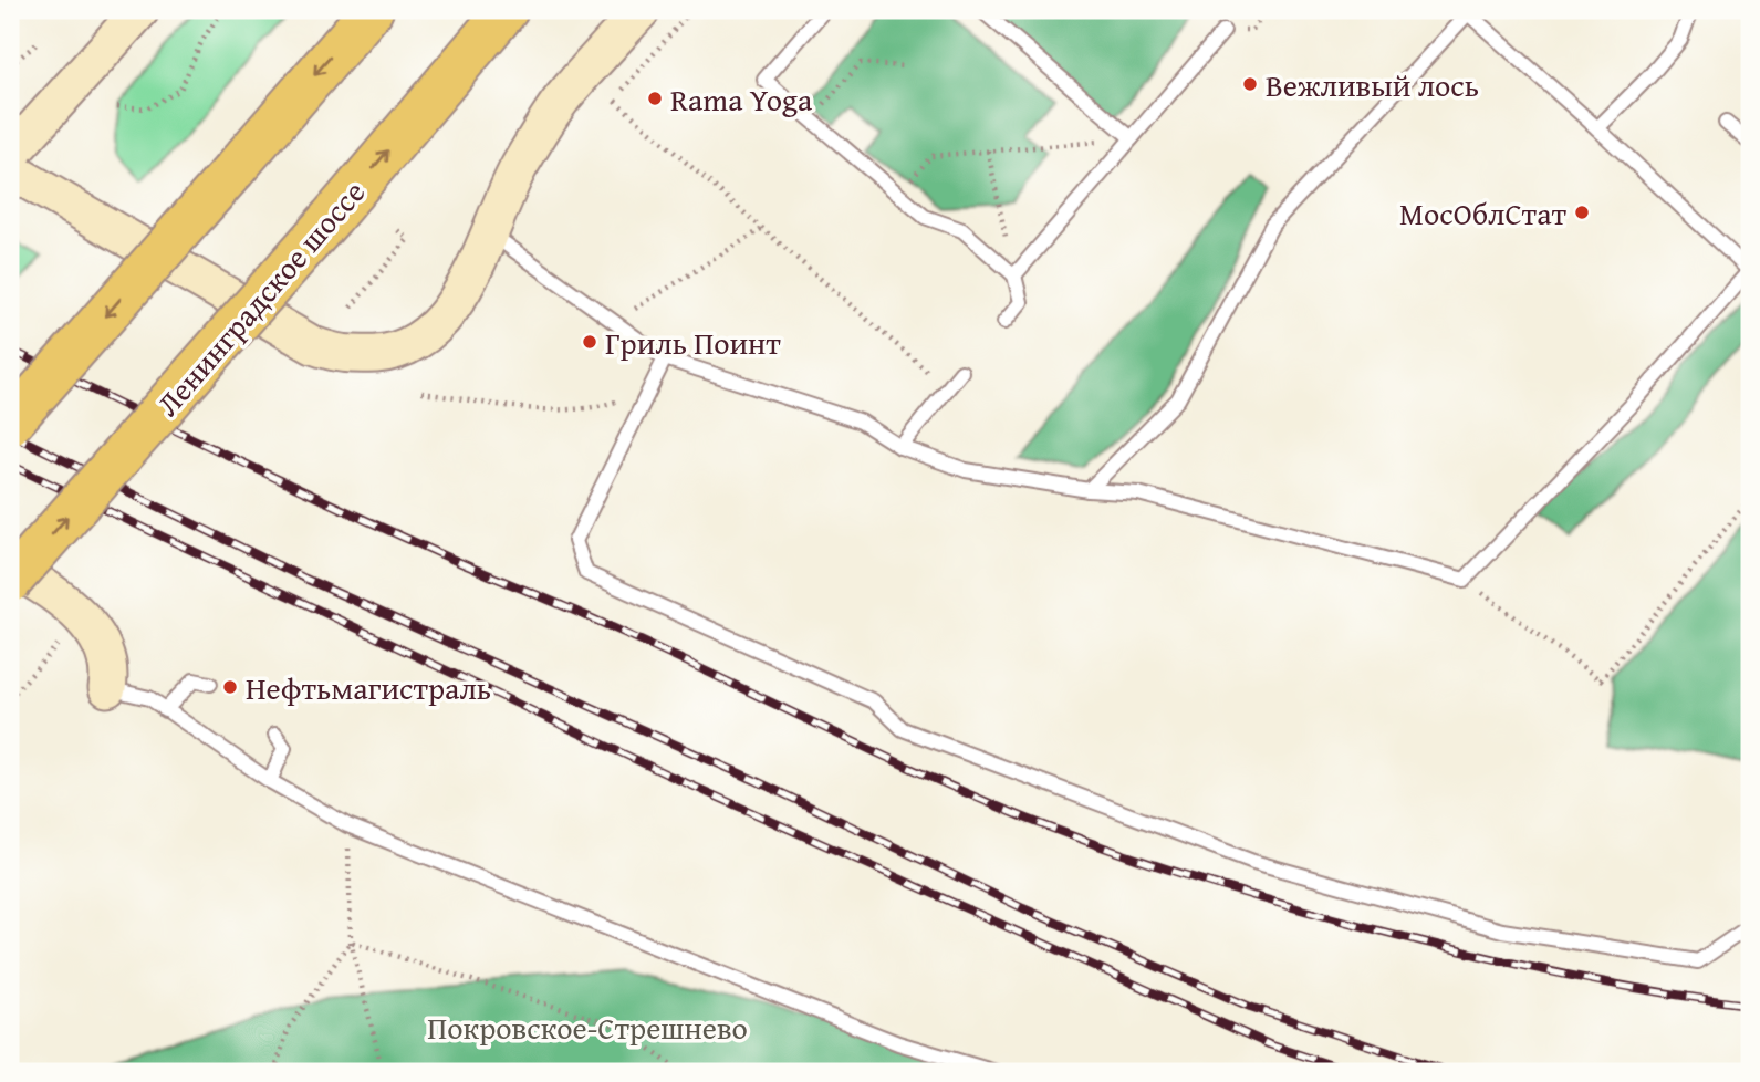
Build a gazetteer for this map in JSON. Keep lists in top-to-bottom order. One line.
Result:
{"streets":{"main road":["Ленинградское шоссе"]},"parks":["Покровское-Стрешнево"],"places":["Вежливый лось","Rama Yoga","МосОблСтат","Гриль Поинт","Нефтьмагистраль"]}
